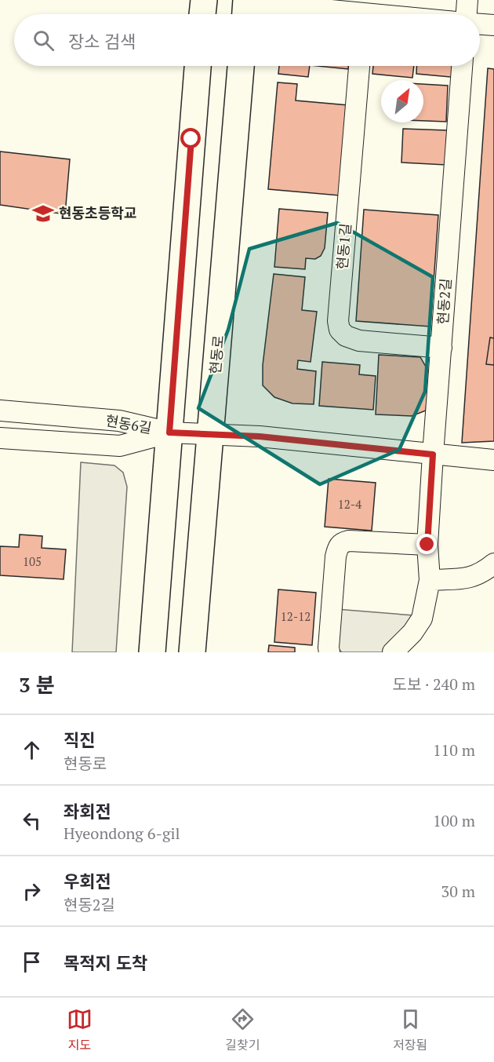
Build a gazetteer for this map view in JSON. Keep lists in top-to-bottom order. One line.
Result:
{"streets":{"main road":["현동로"],"street":["현동1길","현동2길","현동6길"]},"crossings":[["현동1길","현동2길"]],"places":{"school or university":["현동초등학교"]},"house_numbers":["12-4","105","12-12"],"north":"top right","page":{"search":"장소 검색","heading":["3 분","도보 · 240 m"],"list":[["직진","현동로","110 m"],["좌회전","Hyeondong 6-gil","100 m"],["우회전","현동2길","30 m"],"목적지 도착"],"nav":["지도","길찾기","저장됨"]}}
